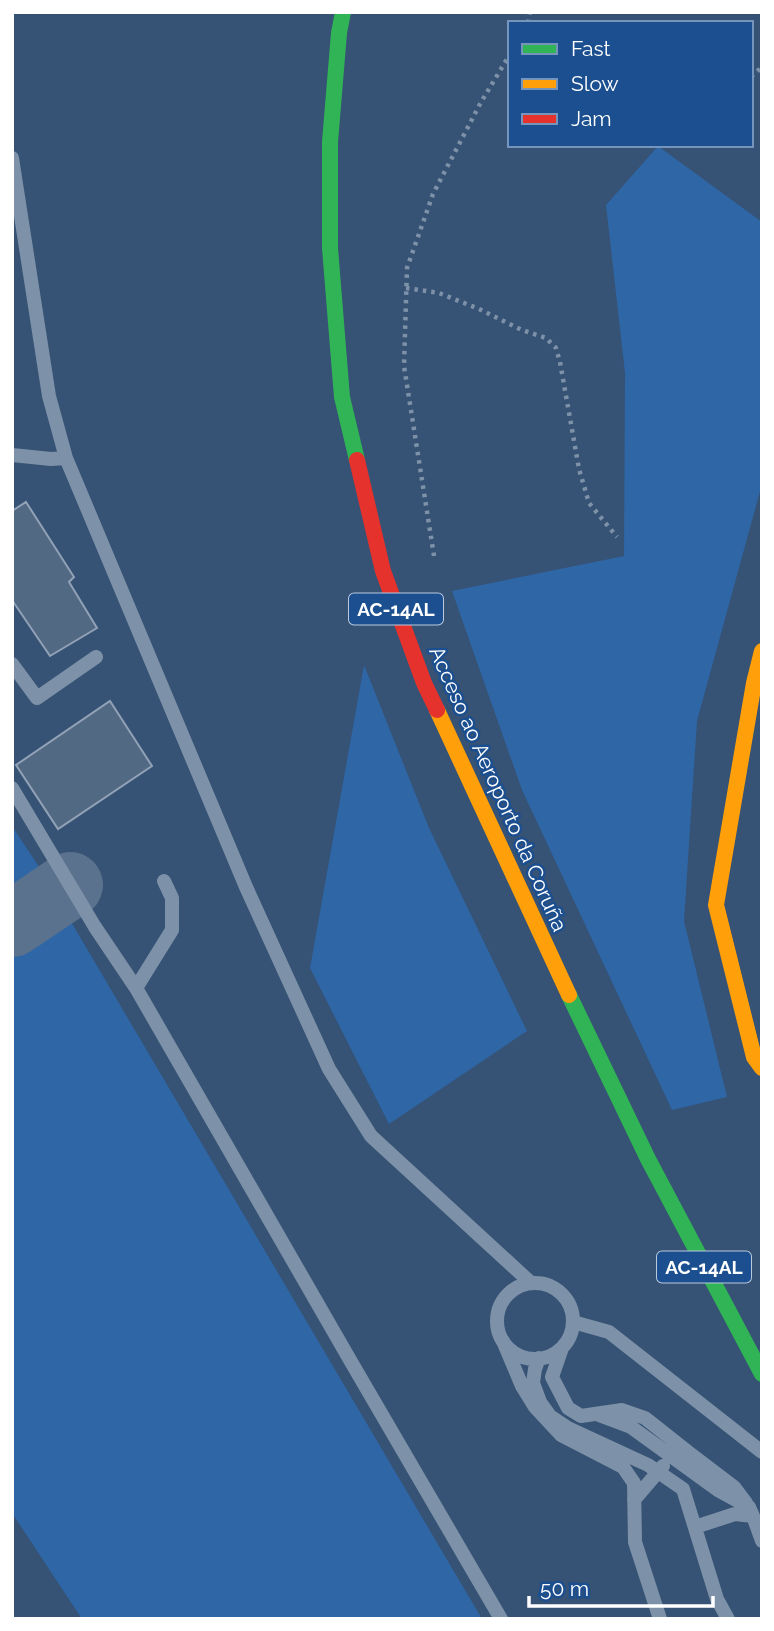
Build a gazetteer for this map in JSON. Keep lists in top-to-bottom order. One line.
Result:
{"streets":{"highway":["AC-14AL","Acceso ao Aeroporto da Coruña"]},"legend":["Fast","Slow","Jam"],"scale_bar":"50 m"}
